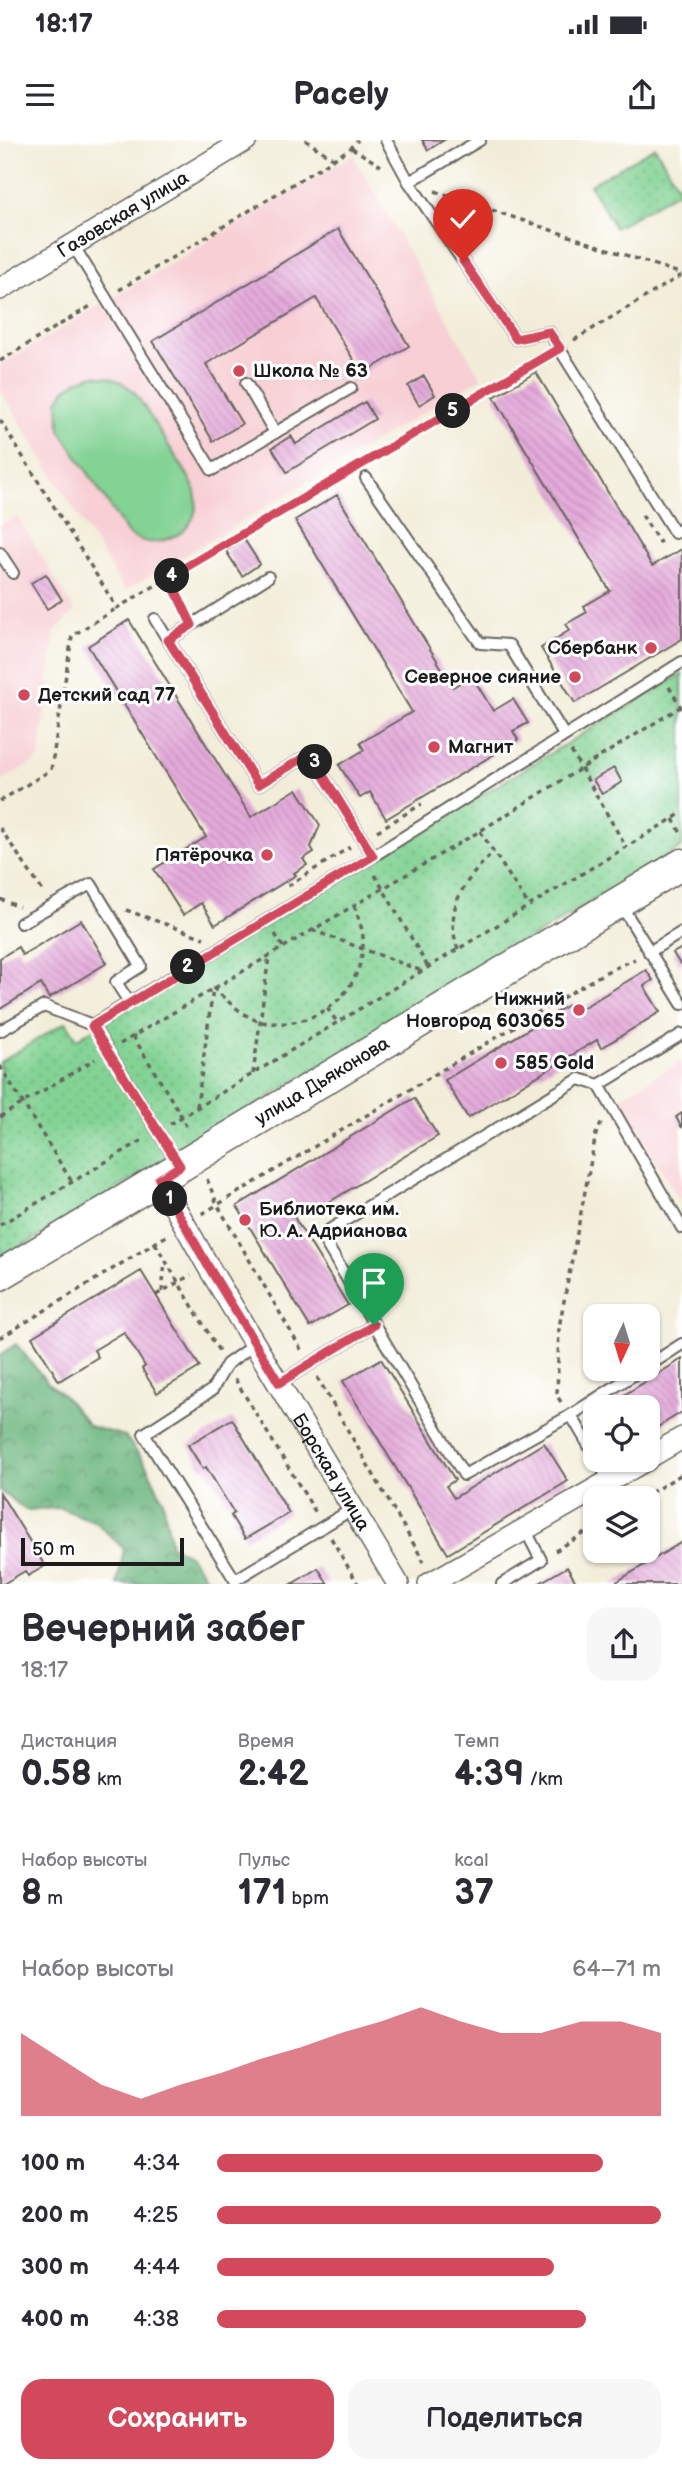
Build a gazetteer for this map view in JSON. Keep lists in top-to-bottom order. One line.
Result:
{"streets":{"main road":["улица Дьяконова"],"street":["Газовская улица","Борская улица"]},"crossings":[["улица Дьяконова","Борская улица"]],"places":["Школа № 63","Сбербанк","Северное сияние","Детский сад 77","Магнит","Пятёрочка","Нижний Новгород 603065","585 Gold","Библиотека им. Ю. А. Адрианова"],"scale_bar":"50 m","north":"bottom","page":{"status":"18:17","header":"Pacely","pins":["5","4","3","2","1"],"scale":"50 m","heading":["Вечерний забег","18:17"],"stats":[["Дистанция","0.58 km"],["Время","2:42"],["Темп","4:39 /km"],["Набор высоты","8 m"],["Пульс","171 bpm"],["kcal","37"]],"chart":["Набор высоты","64–71 m"],"list":[{"name":"100 m","note":"4:34"},{"name":"200 m","note":"4:25"},{"name":"300 m","note":"4:44"},{"name":"400 m","note":"4:38"}],"buttons":["Сохранить","Поделиться"]}}
